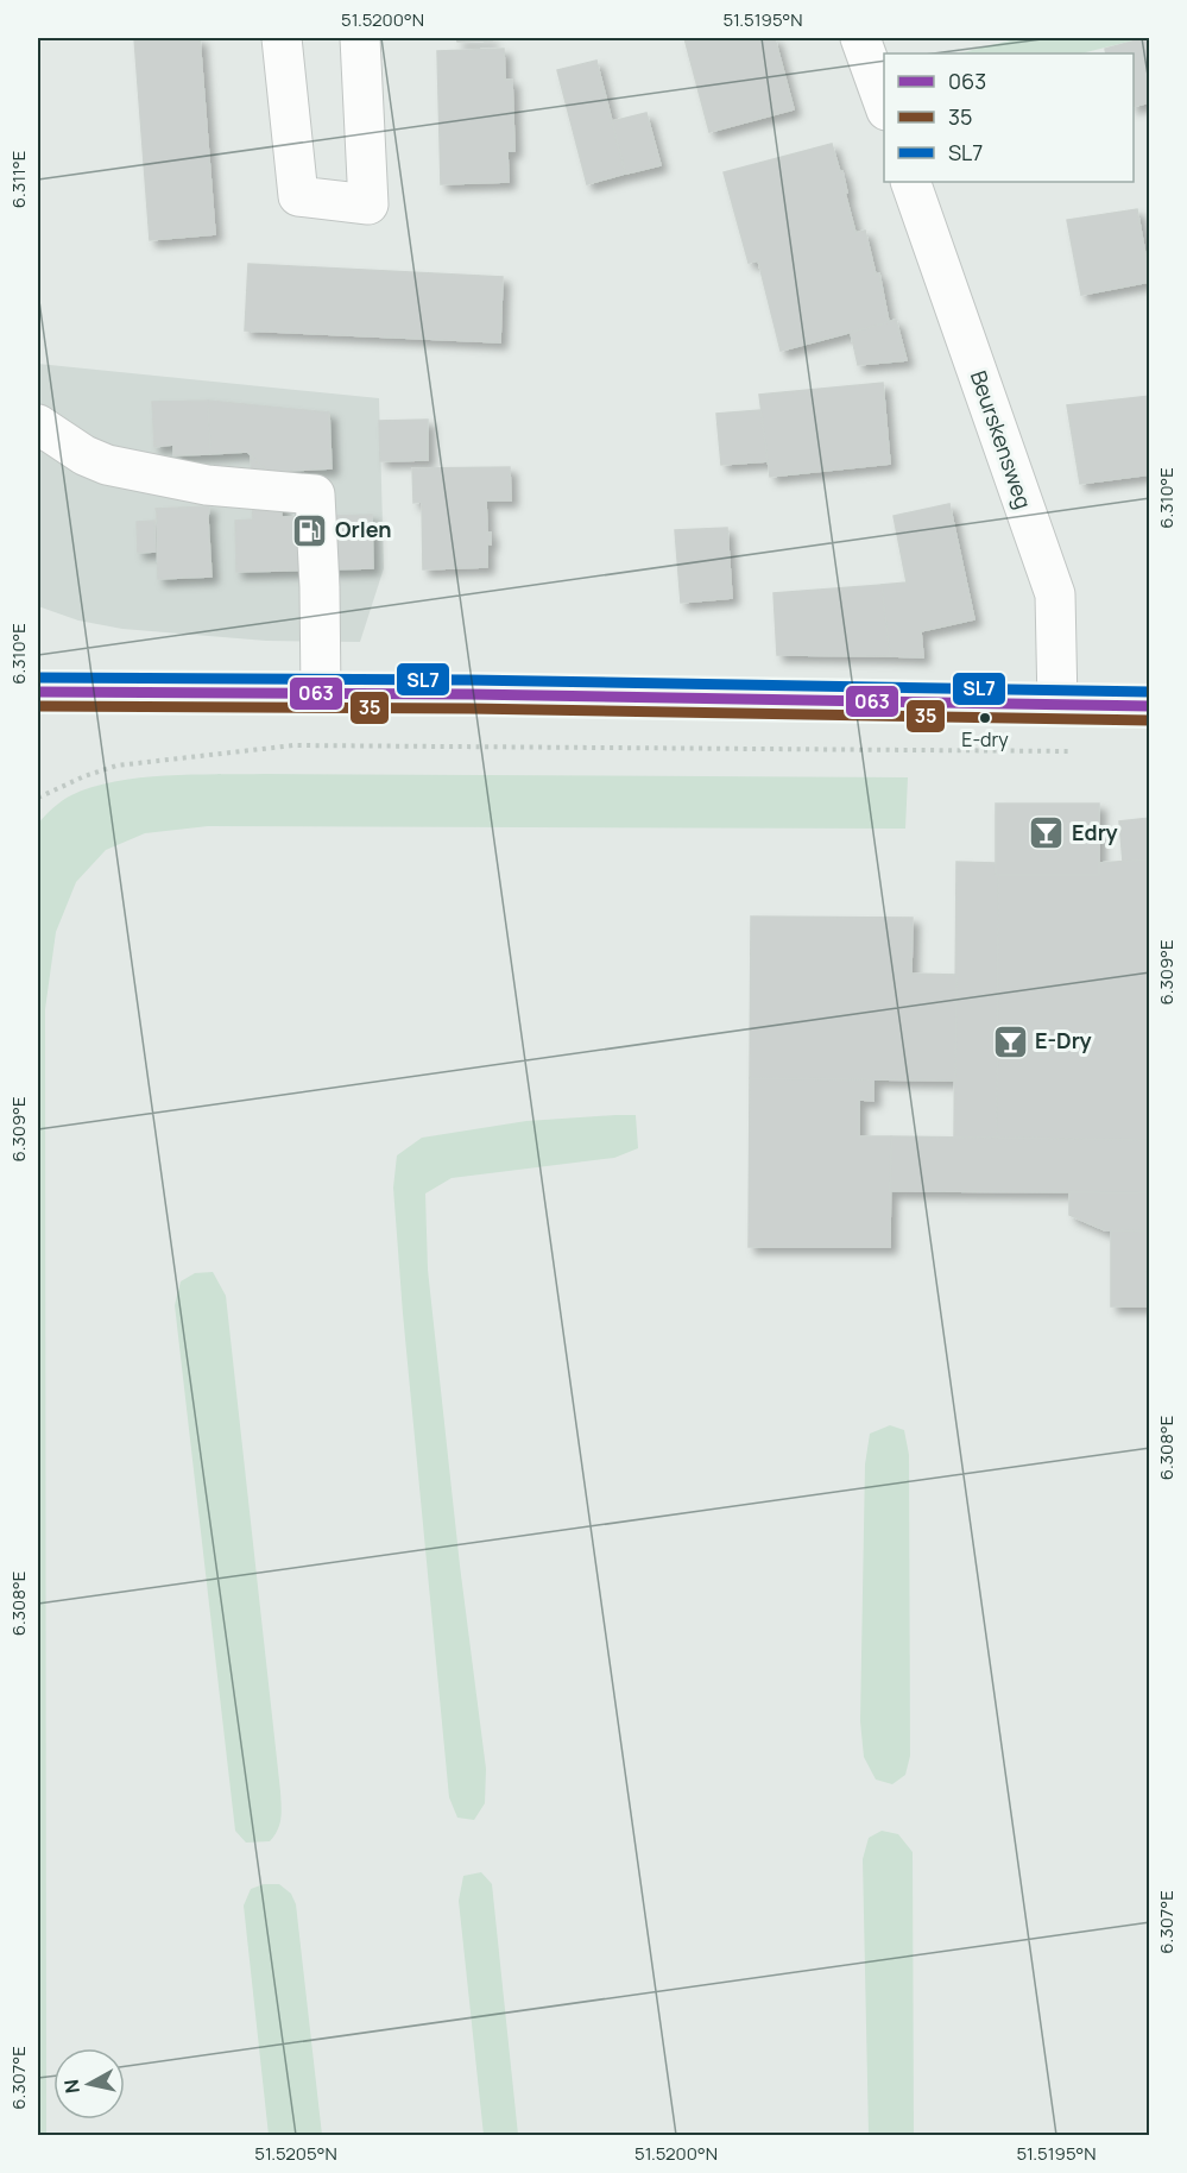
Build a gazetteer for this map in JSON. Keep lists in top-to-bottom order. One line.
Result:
{"streets":{"street":["Beurskensweg"]},"places":{"fuel station":["Orlen"],"other":["E-dry"],"bar":["Edry","E-Dry"]},"lines":["transit line SL7","transit line 063","transit line 35"],"legend":["063","35","SL7"],"north":"left","coordinates":["51.5200°N","51.5195°N","6.311°E","6.310°E","6.309°E","6.308°E","6.307°E","51.5205°N"]}
